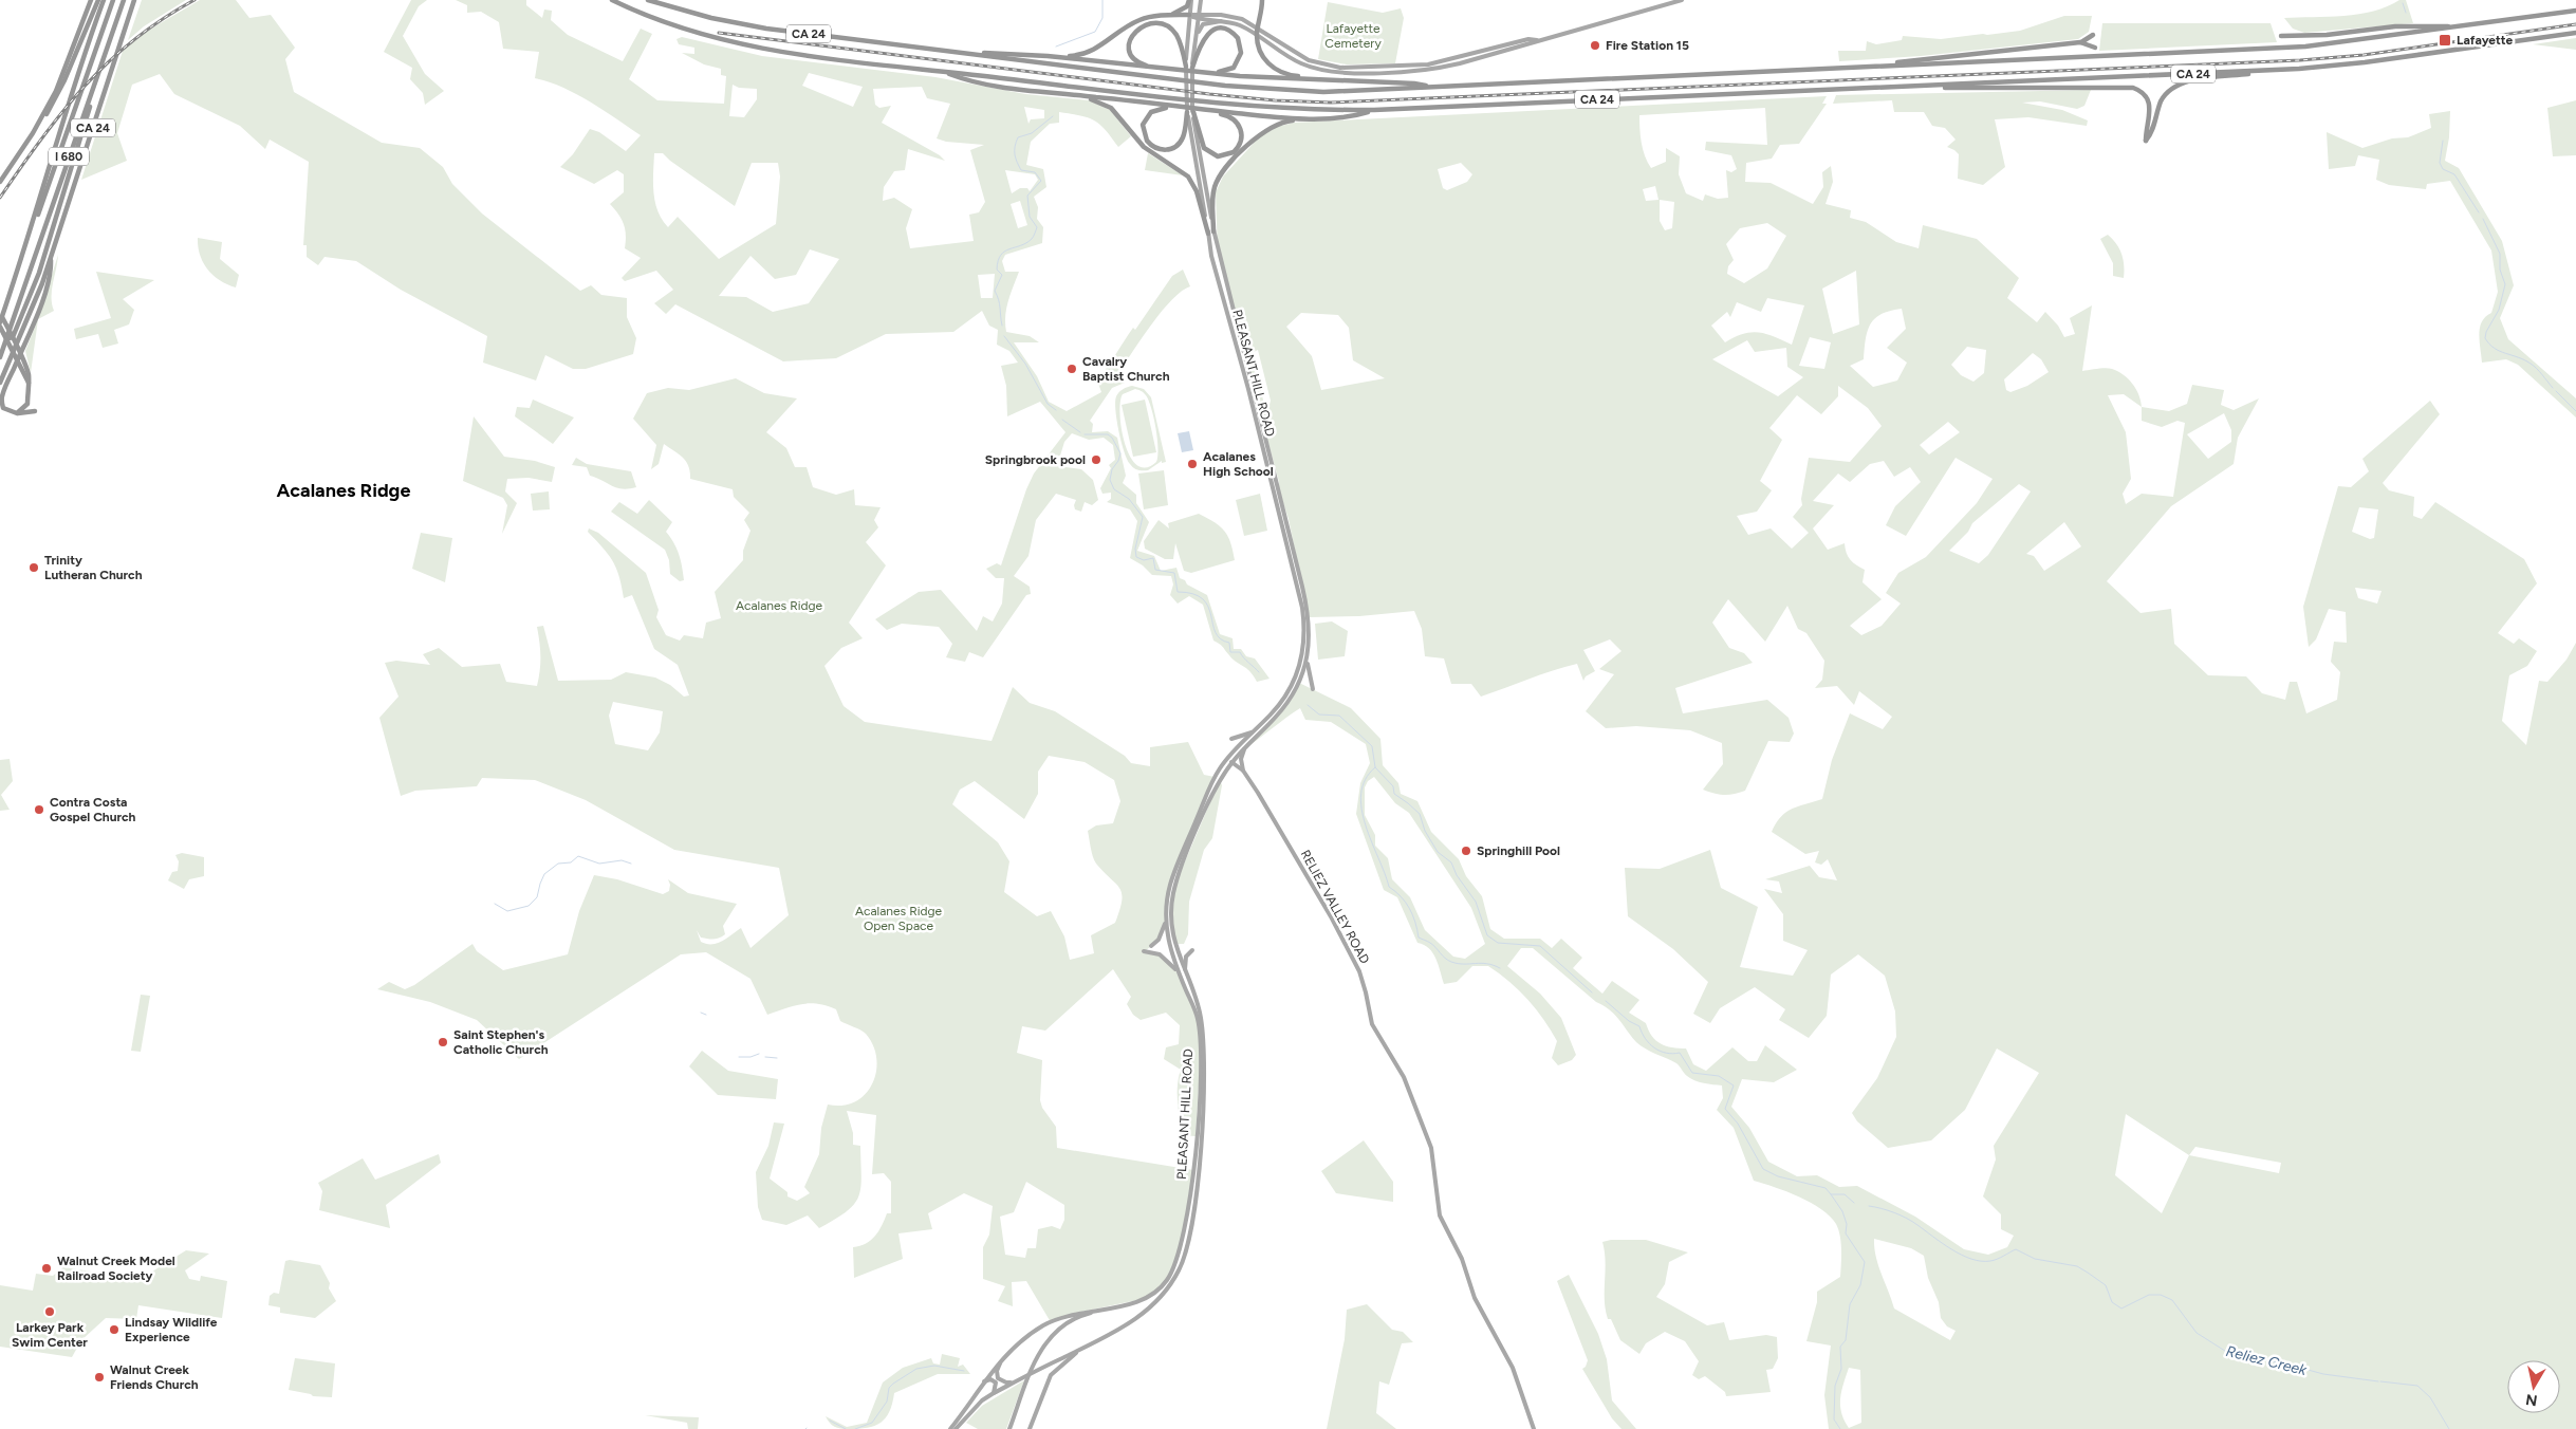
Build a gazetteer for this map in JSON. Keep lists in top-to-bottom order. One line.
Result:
{"streets":{"highway":["CA 24","I 680"],"main road":["PLEASANT HILL ROAD","RELIEZ VALLEY ROAD"]},"crossings":[["PLEASANT HILL ROAD","RELIEZ VALLEY ROAD"]],"districts":["Acalanes Ridge"],"water":["Reliez Creek"],"parks":["Lafayette Cemetery","Acalanes Ridge","Acalanes Ridge Open Space"],"places":{"transit":["Lafayette"],"other":["Fire Station 15","Cavalry Baptist Church","Springbrook pool","Acalanes High School","Trinity Lutheran Church","Contra Costa Gospel Church","Springhill Pool","Saint Stephen's Catholic Church","Walnut Creek Model Railroad Society","Larkey Park Swim Center","Lindsay Wildlife Experience","Walnut Creek Friends Church"]},"north":"bottom"}
